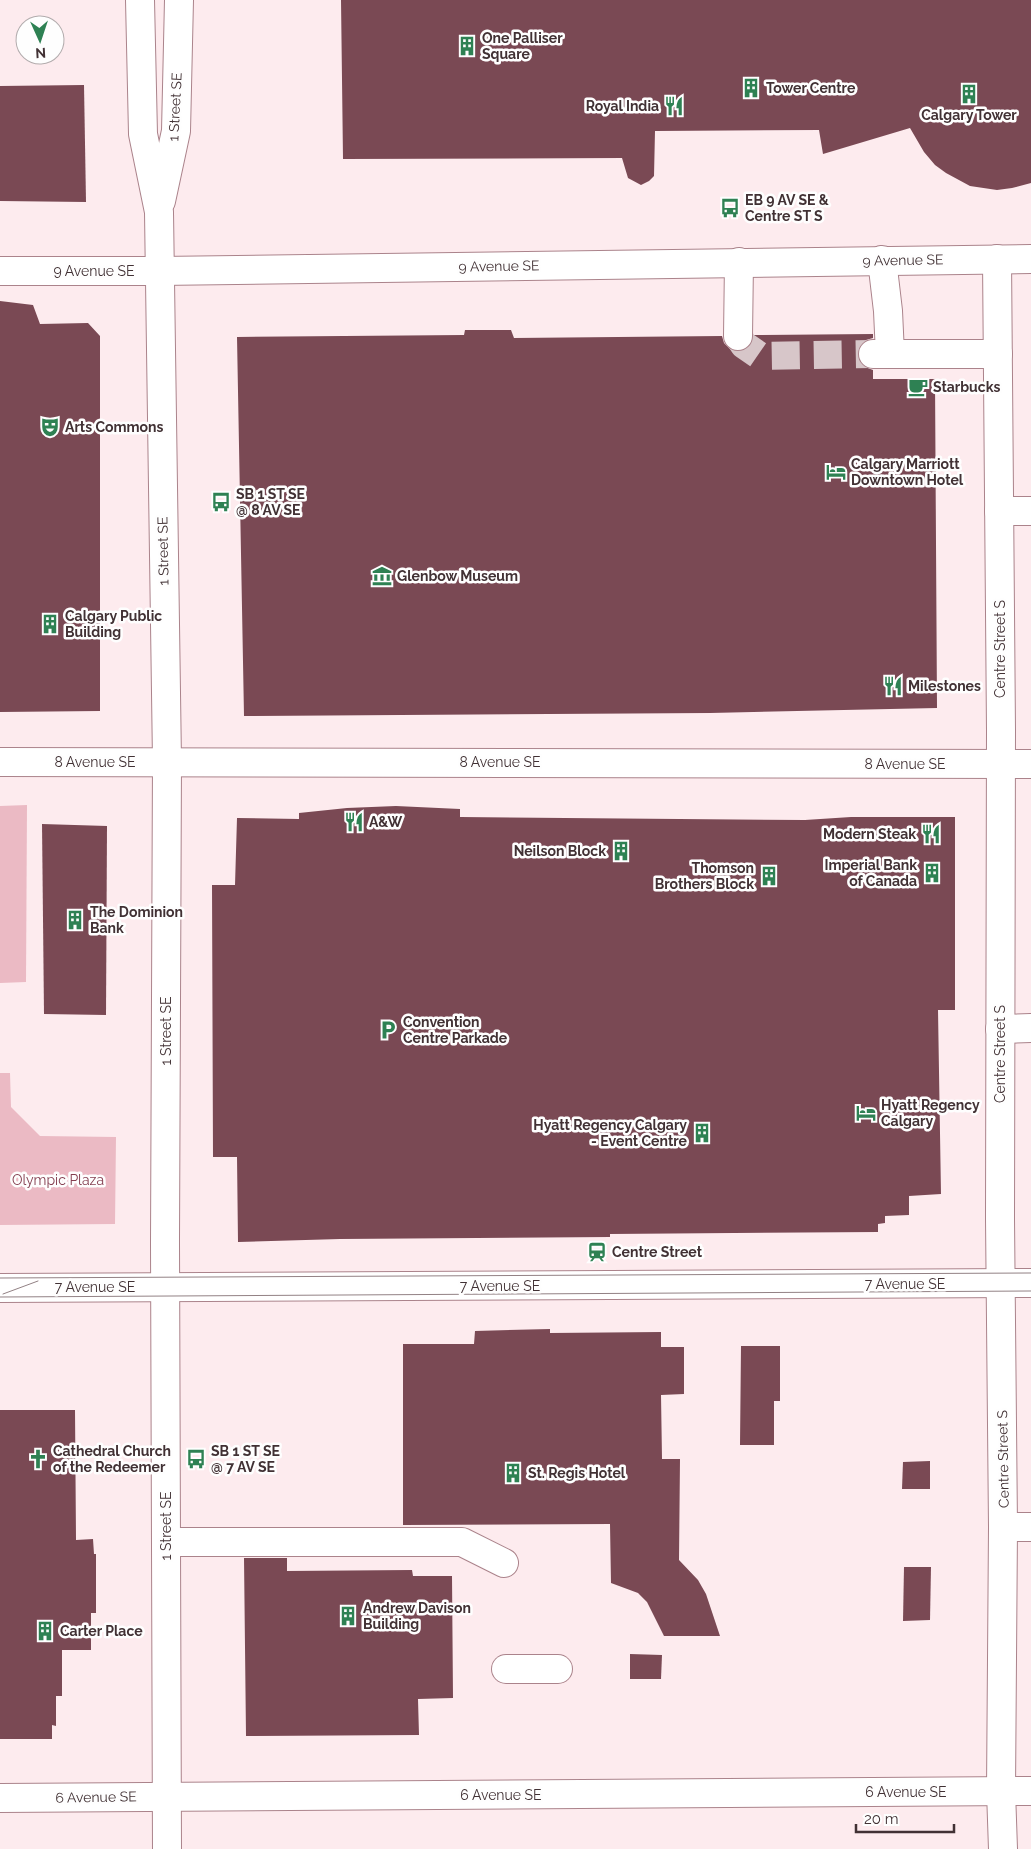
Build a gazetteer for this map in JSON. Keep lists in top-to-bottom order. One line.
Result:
{"streets":{"main road":["1 Street SE","9 Avenue SE","Centre Street S","8 Avenue SE","7 Avenue SE","6 Avenue SE"]},"crossings":[["1 Street SE","9 Avenue SE"],["1 Street SE","8 Avenue SE"],["1 Street SE","7 Avenue SE"],["1 Street SE","6 Avenue SE"],["9 Avenue SE","Centre Street S"],["Centre Street S","8 Avenue SE"],["Centre Street S","7 Avenue SE"],["Centre Street S","6 Avenue SE"]],"parks":["Olympic Plaza"],"places":{"building":["One Palliser Square","Tower Centre","Calgary Tower","Calgary Public Building","Neilson Block","Imperial Bank of Canada","Thomson Brothers Block","The Dominion Bank","Hyatt Regency Calgary - Event Centre","St. Regis Hotel","Andrew Davison Building","Carter Place"],"restaurant":["Royal India","Milestones","A&W","Modern Steak"],"bus stop":["EB 9 AV SE & Centre ST S","SB 1 ST SE @ 8 AV SE","SB 1 ST SE @ 7 AV SE"],"cafe":["Starbucks"],"theatre":["Arts Commons"],"hotel":["Calgary Marriott Downtown Hotel","Hyatt Regency Calgary"],"museum":["Glenbow Museum"],"parking":["Convention Centre Parkade"],"station":["Centre Street"],"church":["Cathedral Church of the Redeemer"]},"scale_bar":"20 m","north":"bottom"}
